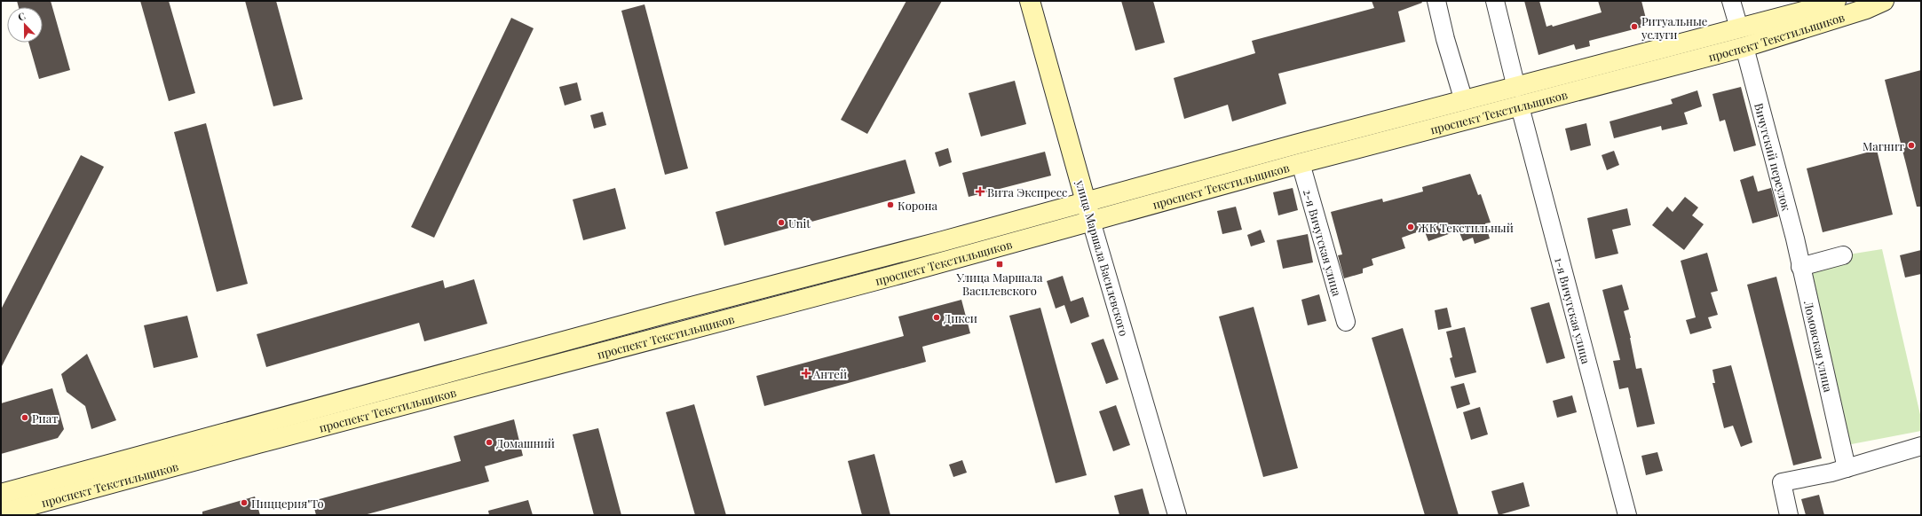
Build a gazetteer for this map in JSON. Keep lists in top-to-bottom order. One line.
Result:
{"streets":{"main road":["проспект Текстильщиков","улица Маршала Василевского"],"street":["Вичугский переулок","2-я Вичугская улица","1-я Вичугская улица","Ломовская улица"]},"crossings":[["проспект Текстильщиков","Вичугский переулок"],["проспект Текстильщиков","2-я Вичугская улица"],["проспект Текстильщиков","улица Маршала Василевского"],["проспект Текстильщиков","1-я Вичугская улица"],["Вичугский переулок","Ломовская улица"]],"places":{"other":["Ритуальные услуги","Магнит","Корона","Unit","ЖК Текстильный","Дикси","Риат","Домашний","Пиццерия\"То"],"health":["Вита Экспресс","Антей"],"transit":["Улица Маршала Василевского"]},"north":"top"}
